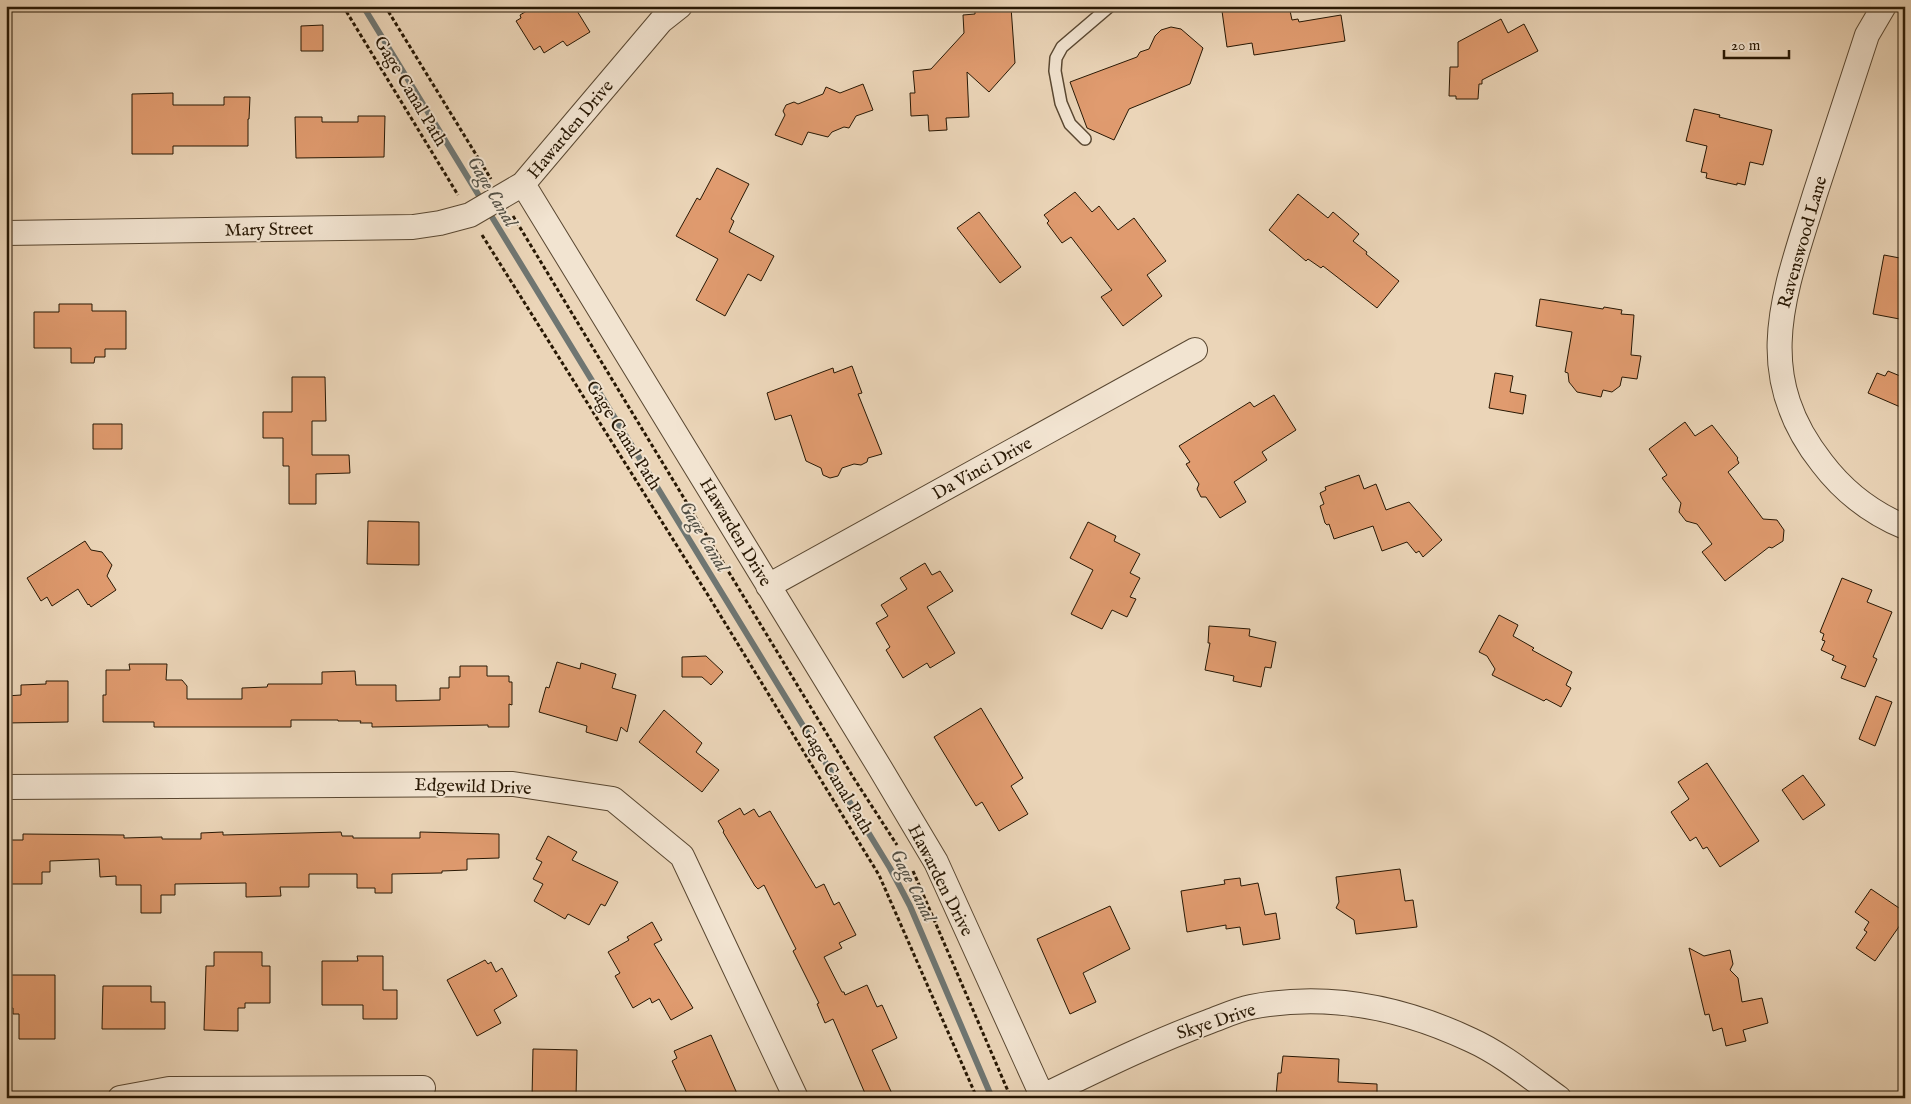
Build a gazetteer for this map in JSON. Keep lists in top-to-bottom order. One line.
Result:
{"streets":{"street":["Hawarden Drive","Mary Street","Ravenswood Lane","Da Vinci Drive","Edgewild Drive","Skye Drive"],"path":["Gage Canal Path"]},"crossings":[["Gage Canal Path","Mary Street"],["Hawarden Drive","Mary Street"],["Hawarden Drive","Da Vinci Drive"],["Hawarden Drive","Skye Drive"]],"water":["Gage Canal"],"scale_bar":"20 m"}
